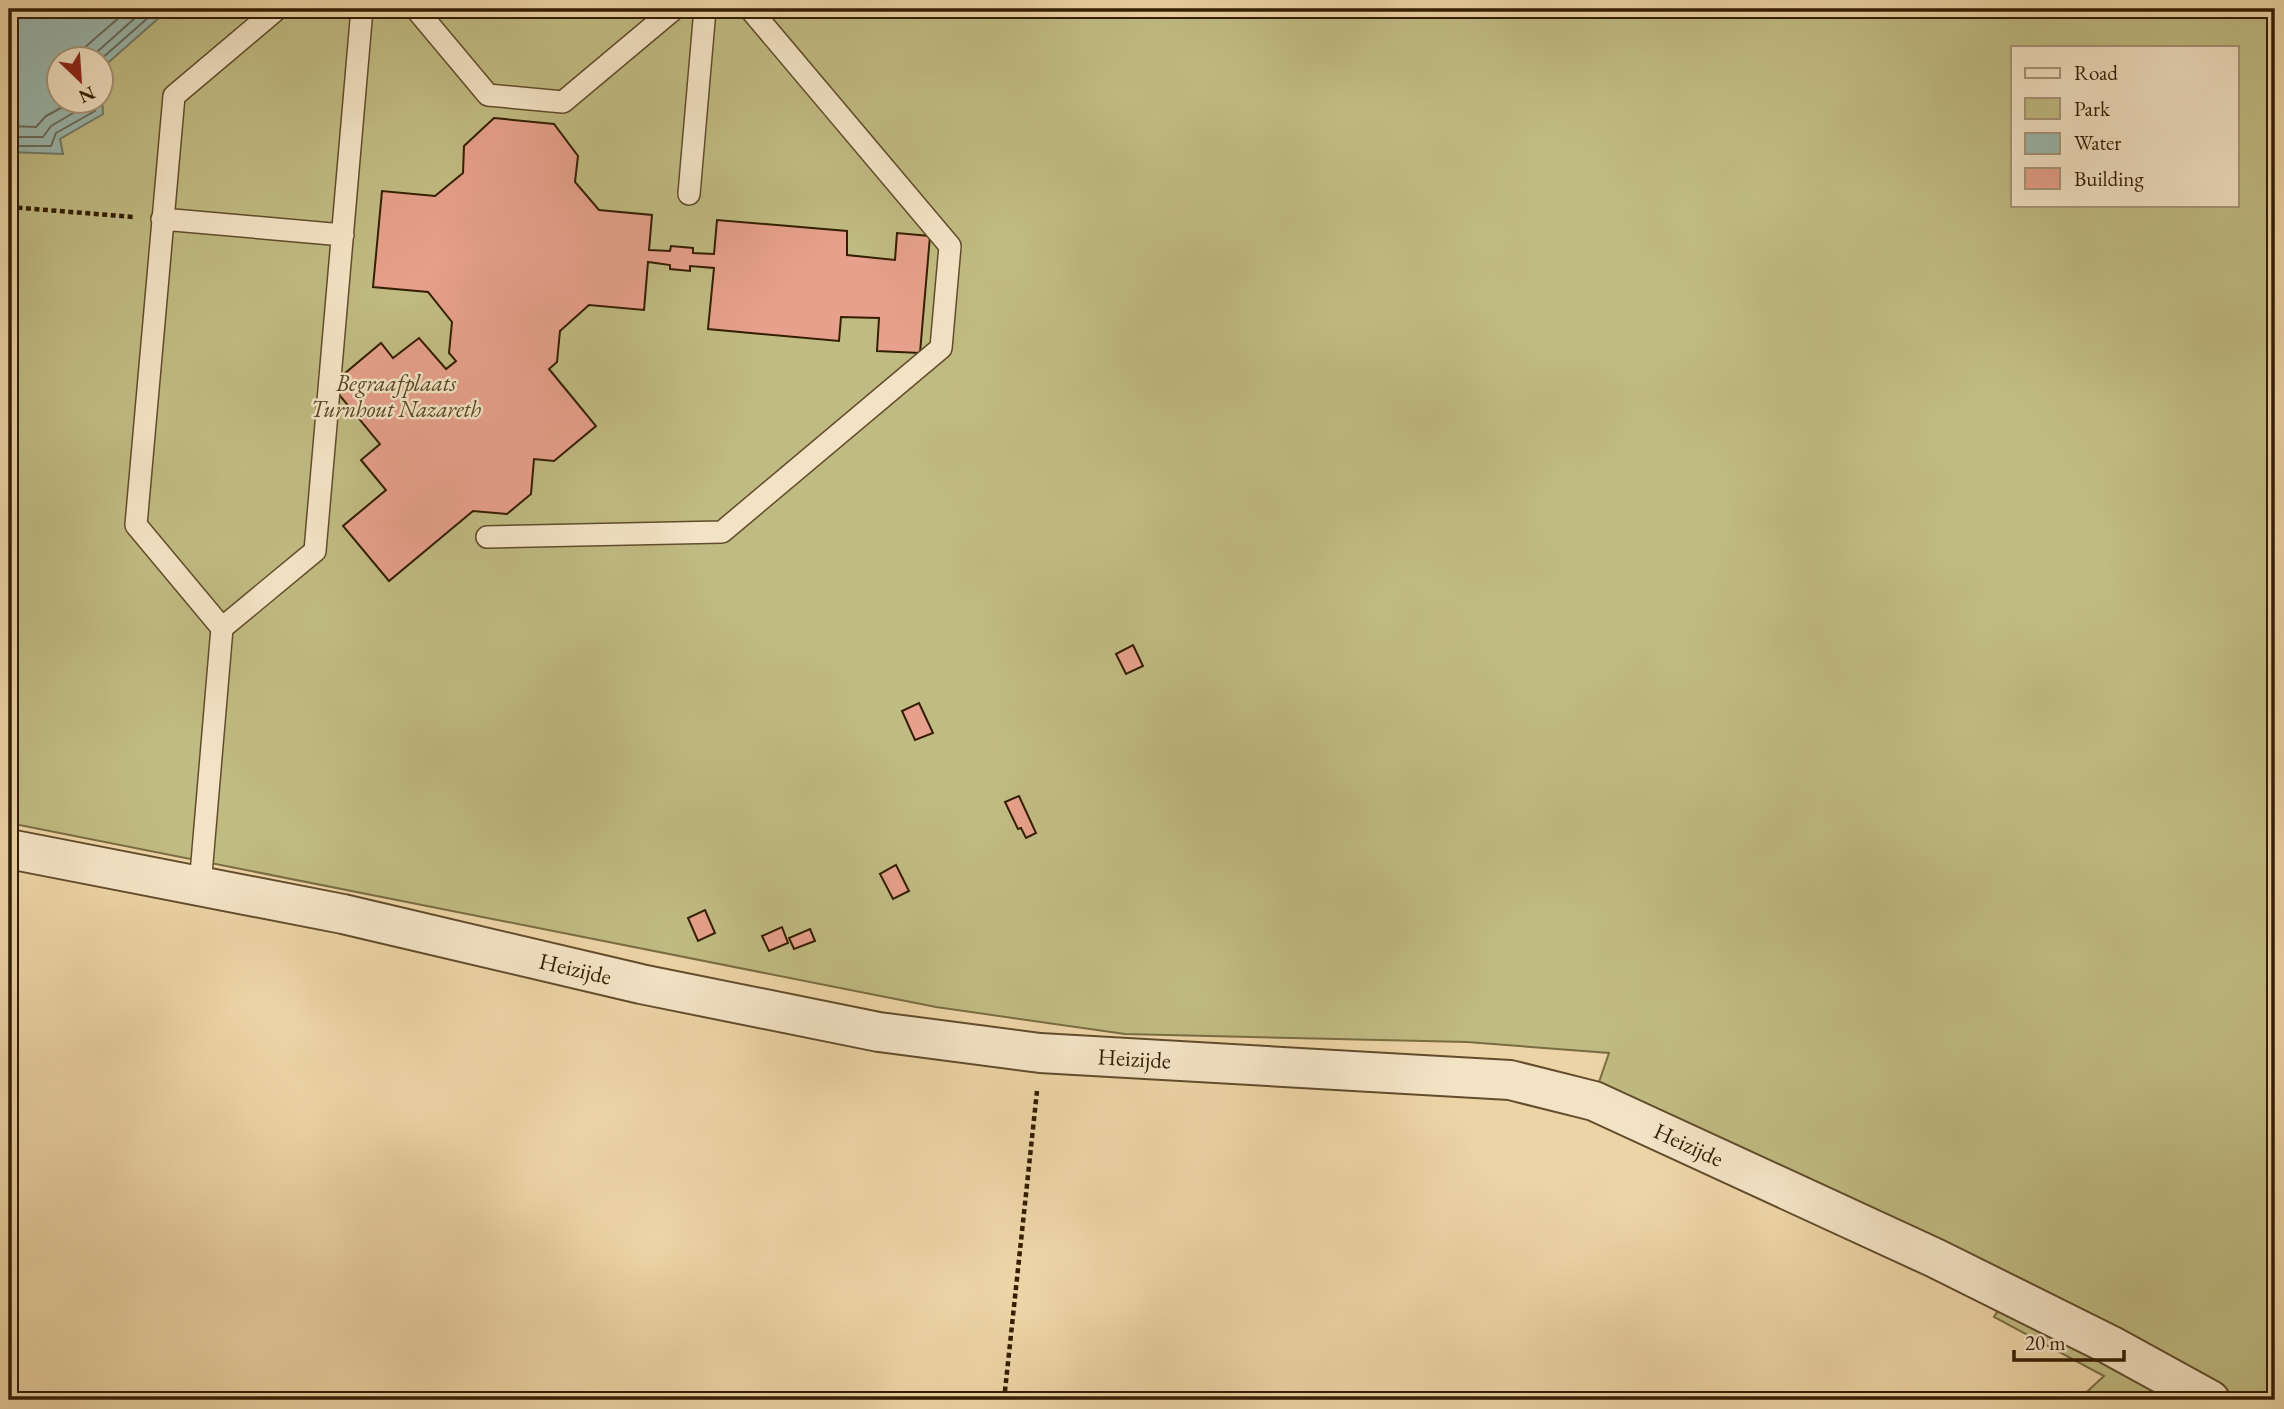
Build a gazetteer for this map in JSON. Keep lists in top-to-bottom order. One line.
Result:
{"streets":{"street":["Heizijde"]},"parks":["Begraafplaats Turnhout Nazareth"],"legend":["Road","Park","Water","Building"],"scale_bar":"20 m","north":"bottom right"}
